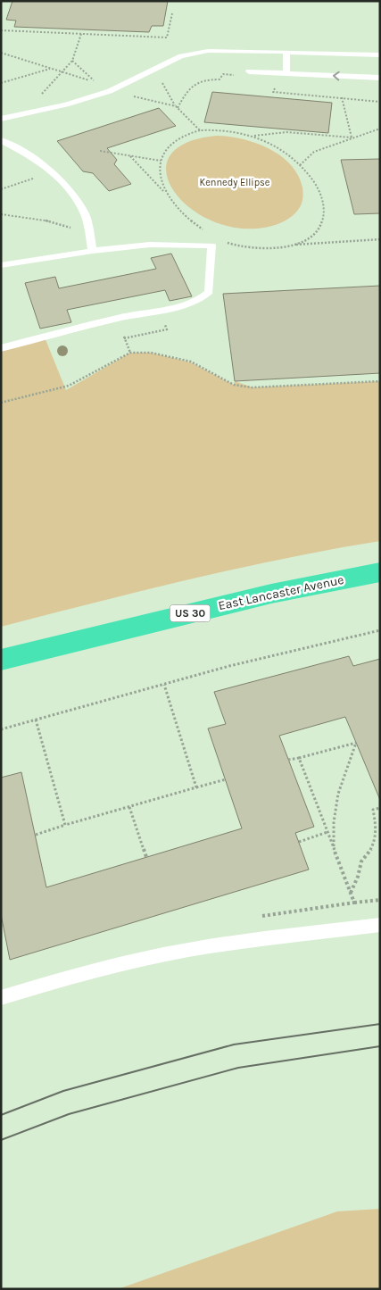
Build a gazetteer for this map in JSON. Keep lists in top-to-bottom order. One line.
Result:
{"streets":{"highway":["East Lancaster Avenue","US 30"]},"parks":["Kennedy Ellipse"]}
